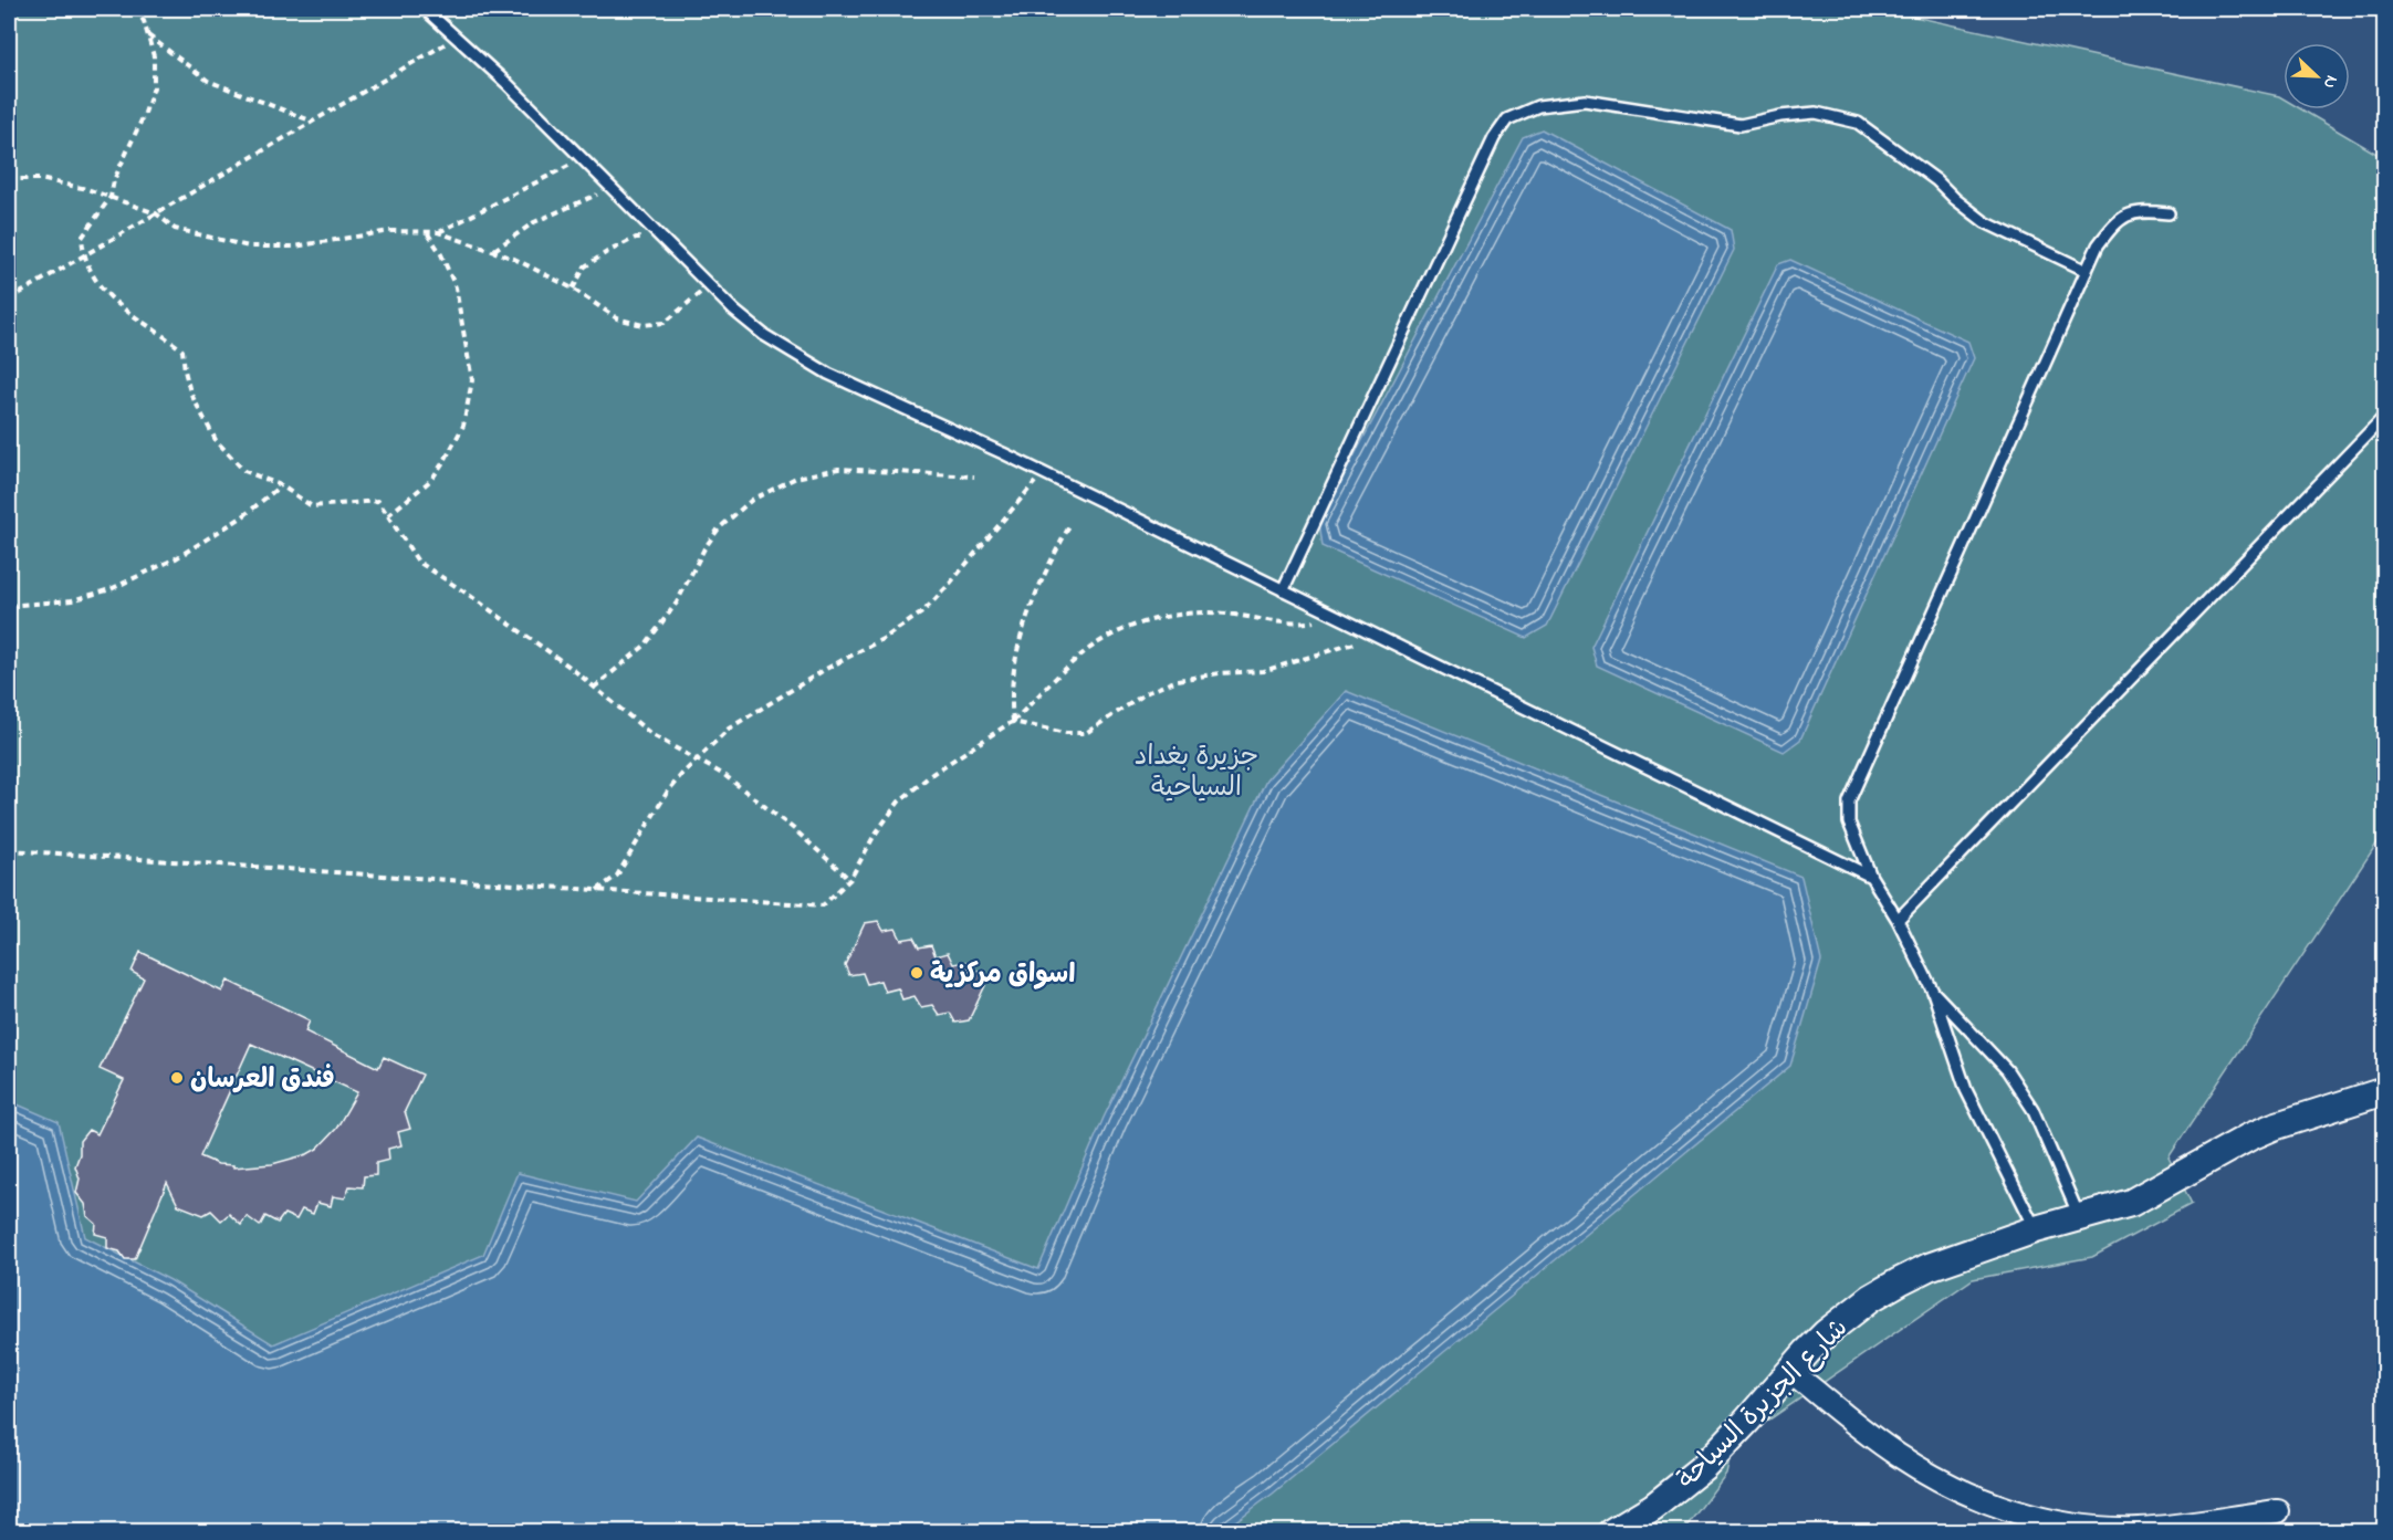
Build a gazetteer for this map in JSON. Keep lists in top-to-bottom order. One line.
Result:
{"streets":{"street":["شارع الجزيرة السياحة"]},"parks":["جزيرة بغداد السياحية"],"places":["اسواق مركزية","فندق العرسان"],"north":"bottom right"}
